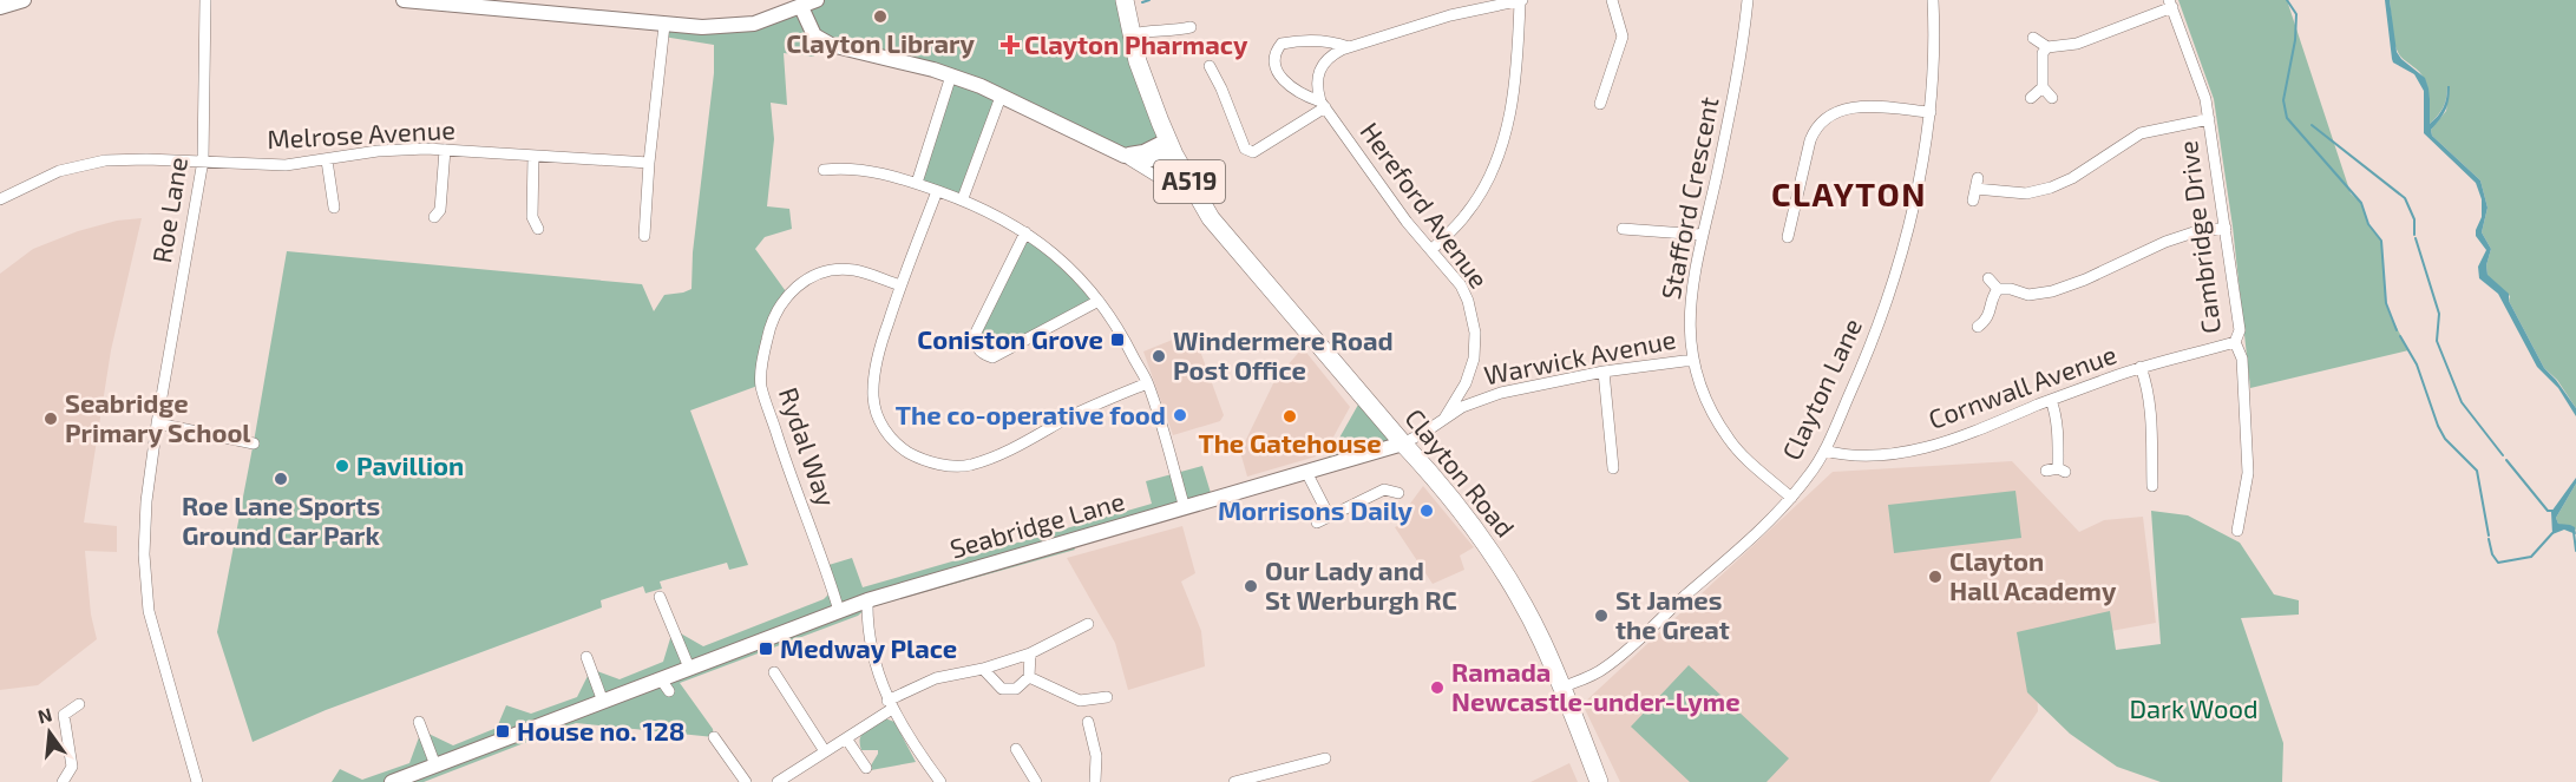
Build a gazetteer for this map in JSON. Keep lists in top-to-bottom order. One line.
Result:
{"streets":{"main road":["A519","Clayton Road"],"street":["Melrose Avenue","Stafford Crescent","Hereford Avenue","Roe Lane","Cambridge Drive","Warwick Avenue","Cornwall Avenue","Clayton Lane","Rydal Way","Seabridge Lane"]},"crossings":[["Melrose Avenue","Roe Lane"],["Stafford Crescent","Warwick Avenue"],["Stafford Crescent","Clayton Lane"],["Hereford Avenue","Warwick Avenue"],["Cambridge Drive","Cornwall Avenue"],["Warwick Avenue","Clayton Road"],["Warwick Avenue","Seabridge Lane"],["Cornwall Avenue","Clayton Lane"],["Clayton Lane","Clayton Road"],["Rydal Way","Seabridge Lane"],["Clayton Road","Seabridge Lane"]],"districts":["CLAYTON"],"parks":["Dark Wood"],"places":{"other":["Clayton Library","Windermere Road Post Office","The co-operative food","The Gatehouse","Seabridge Primary School","Pavillion","Roe Lane Sports Ground Car Park","Morrisons Daily","Clayton Hall Academy","Our Lady and St Werburgh RC","St James the Great","Ramada Newcastle-under-Lyme"],"health":["Clayton Pharmacy"],"transit":["Coniston Grove","Medway Place","House no. 128"]},"north":"top"}
